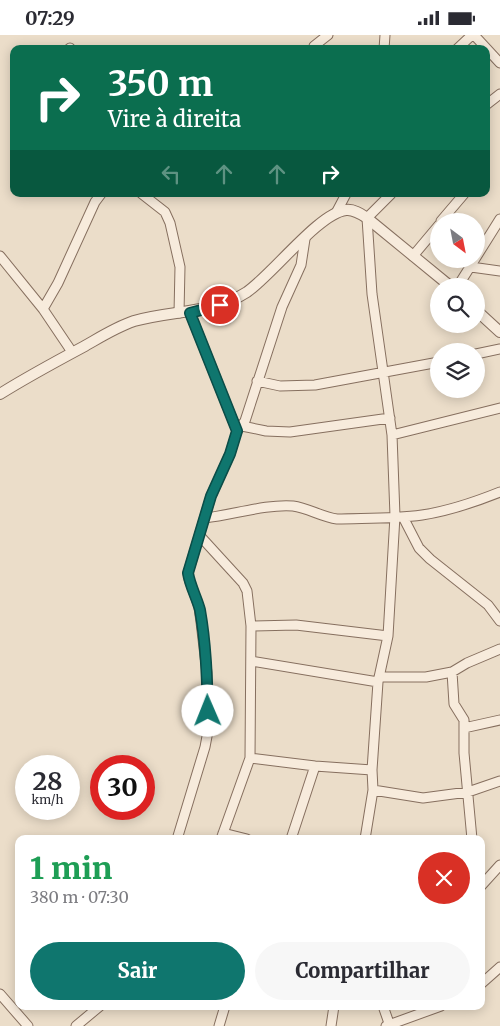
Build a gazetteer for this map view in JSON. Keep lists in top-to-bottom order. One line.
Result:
{"north":"bottom right","page":{"status":"07:29","turn":["350 m","Vire à direita"],"speed":"28 km/h","limit":"30","heading":["1 min","380 m · 07:30"],"buttons":["Sair","Compartilhar"]}}
